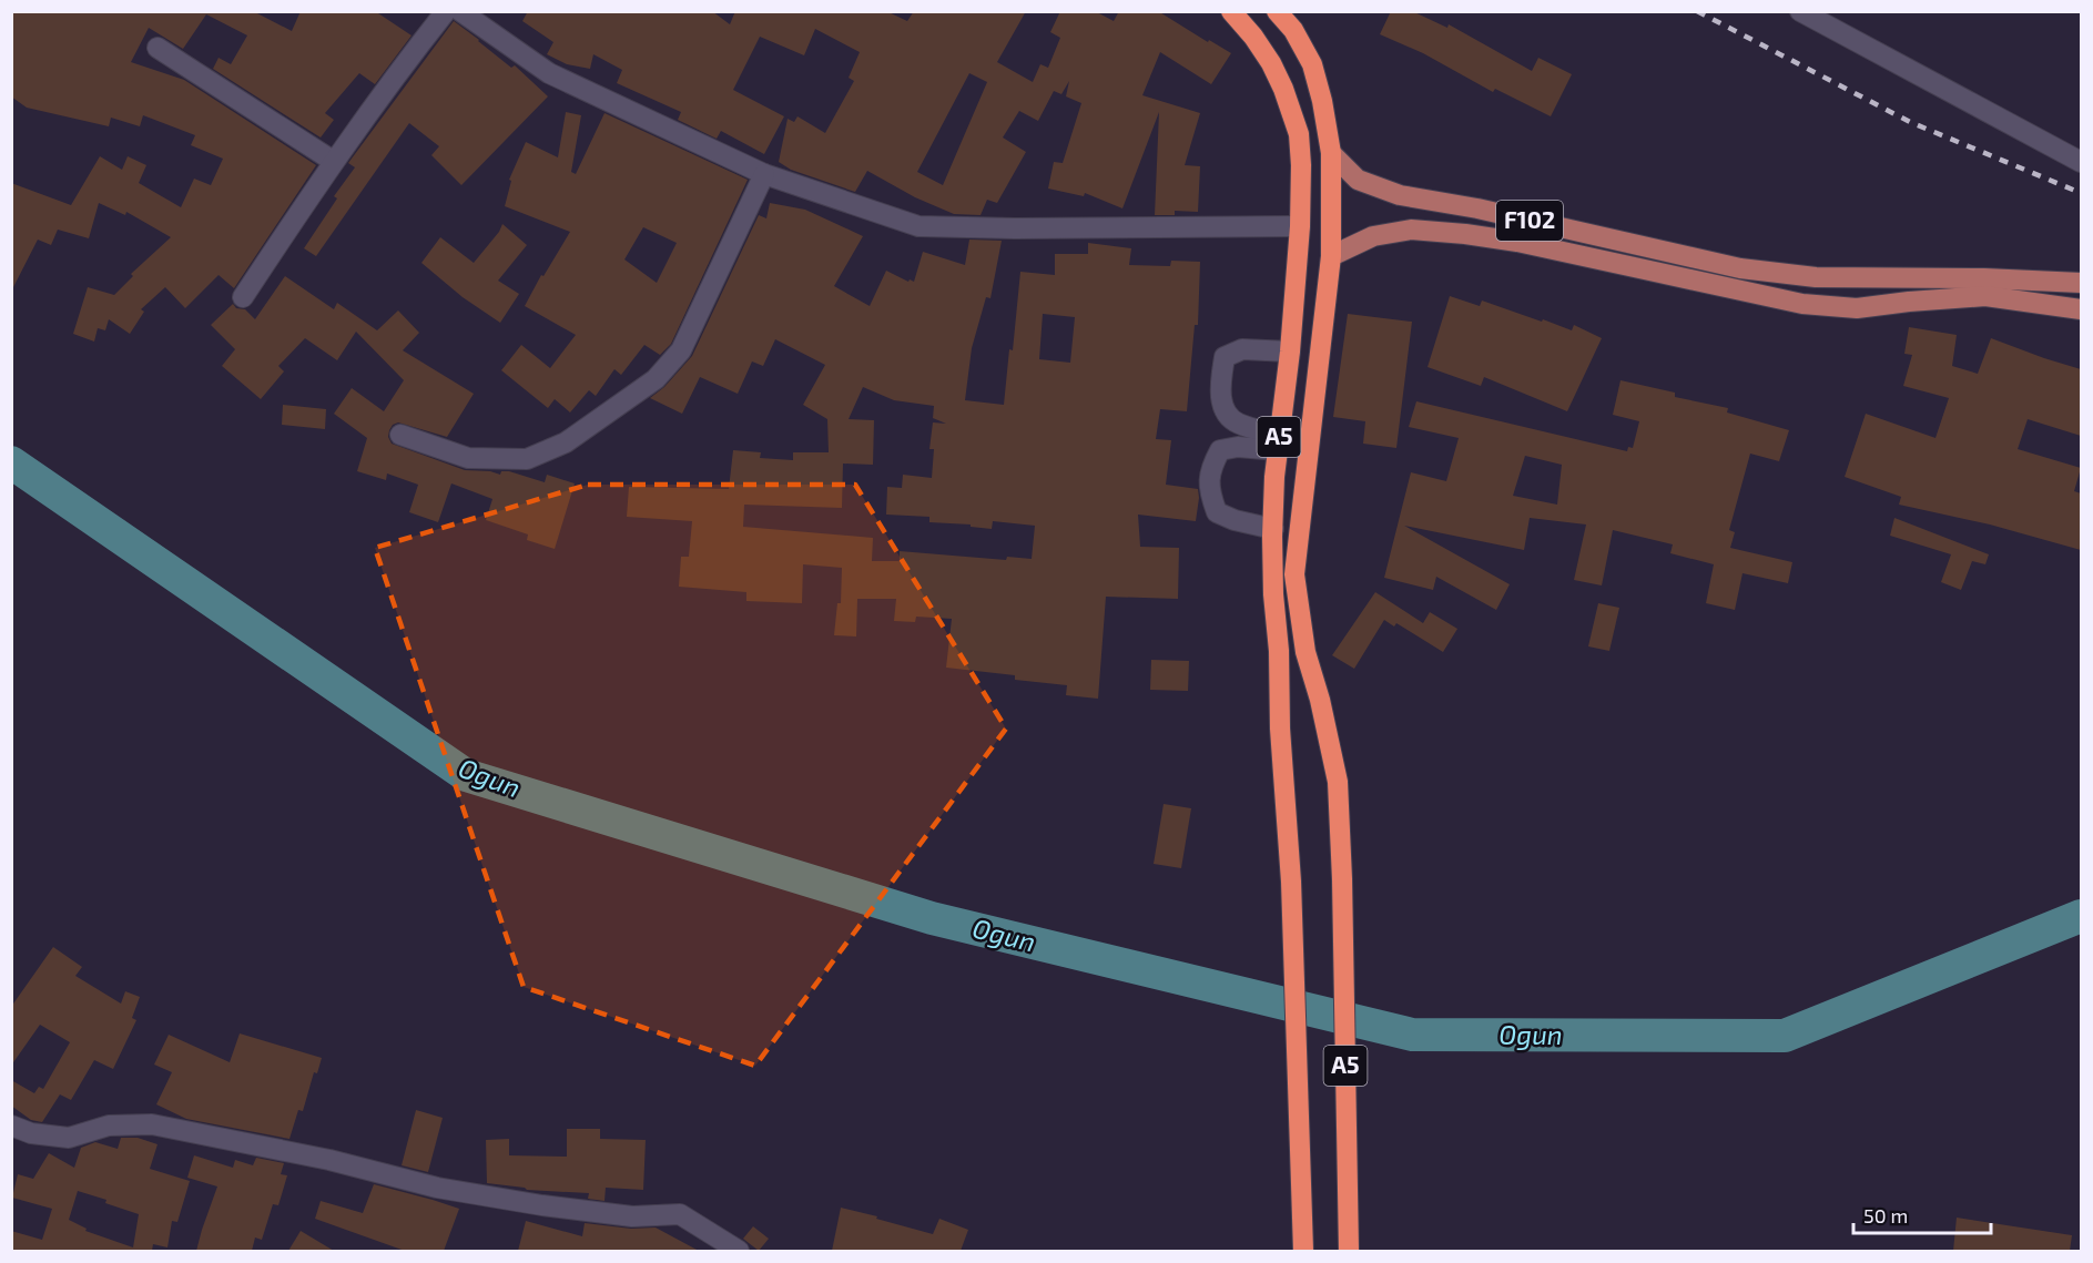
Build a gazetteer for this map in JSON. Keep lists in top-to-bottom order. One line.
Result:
{"streets":{"highway":["A5"],"main road":["F102"]},"crossings":[["F102","A5"]],"water":["Ogun"],"scale_bar":"50 m"}
